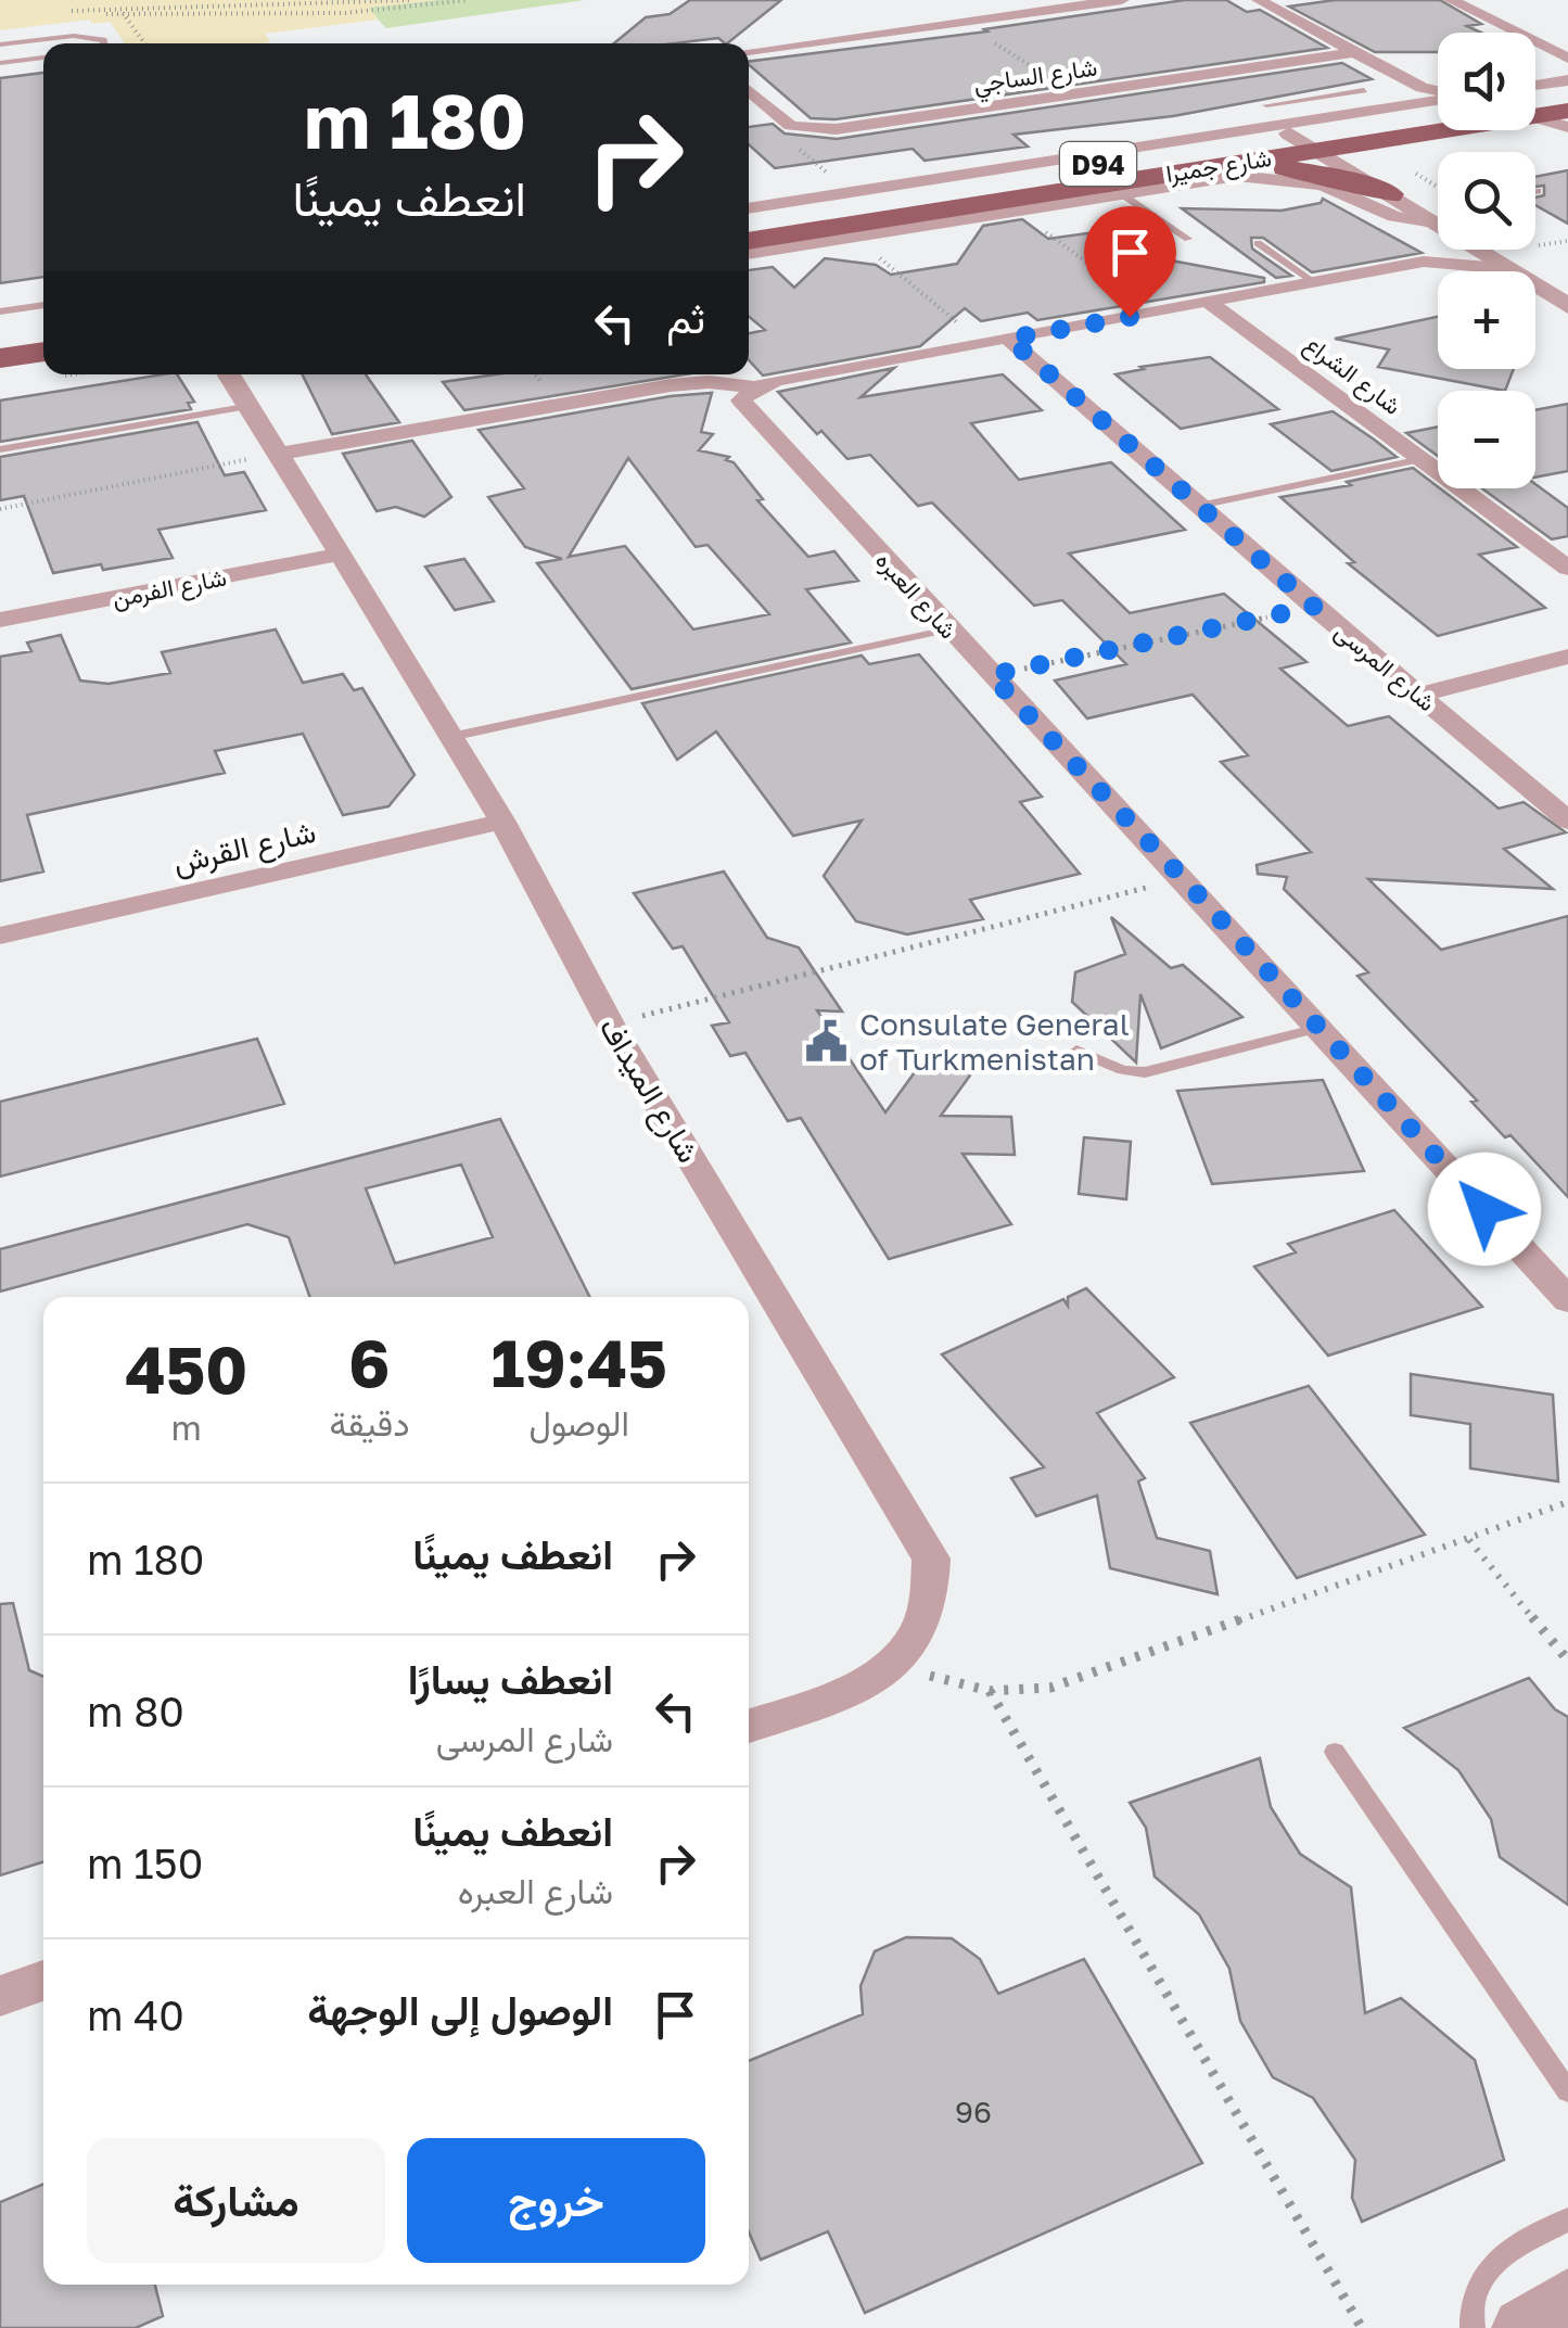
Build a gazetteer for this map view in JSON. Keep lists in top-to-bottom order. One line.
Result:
{"streets":{"main road":["D94","شارع جميرا"],"street":["شارع الساجي","شارع الشراع","شارع الفرمن","شارع العبره","شارع المرسى","شارع القرش","شارع الميداف"]},"crossings":[["شارع الفرمن","شارع الميداف"],["شارع القرش","شارع الميداف"]],"places":{"public building":["Consulate General of Turkmenistan"]},"house_numbers":["96"],"page":{"map_buttons":["+","−"],"turn":["180 m","انعطف يمينًا"],"then":"ثم","eta":["19:45","الوصول","6","دقيقة","450","m"],"list":[{"name":"انعطف يمينًا","value":"180 m"},{"name":"انعطف يسارًا","note":"شارع المرسى","value":"80 m"},{"name":"انعطف يمينًا","note":"شارع العبره","value":"150 m"},{"name":"الوصول إلى الوجهة","value":"40 m"}],"buttons":["خروج","مشاركة"]}}
